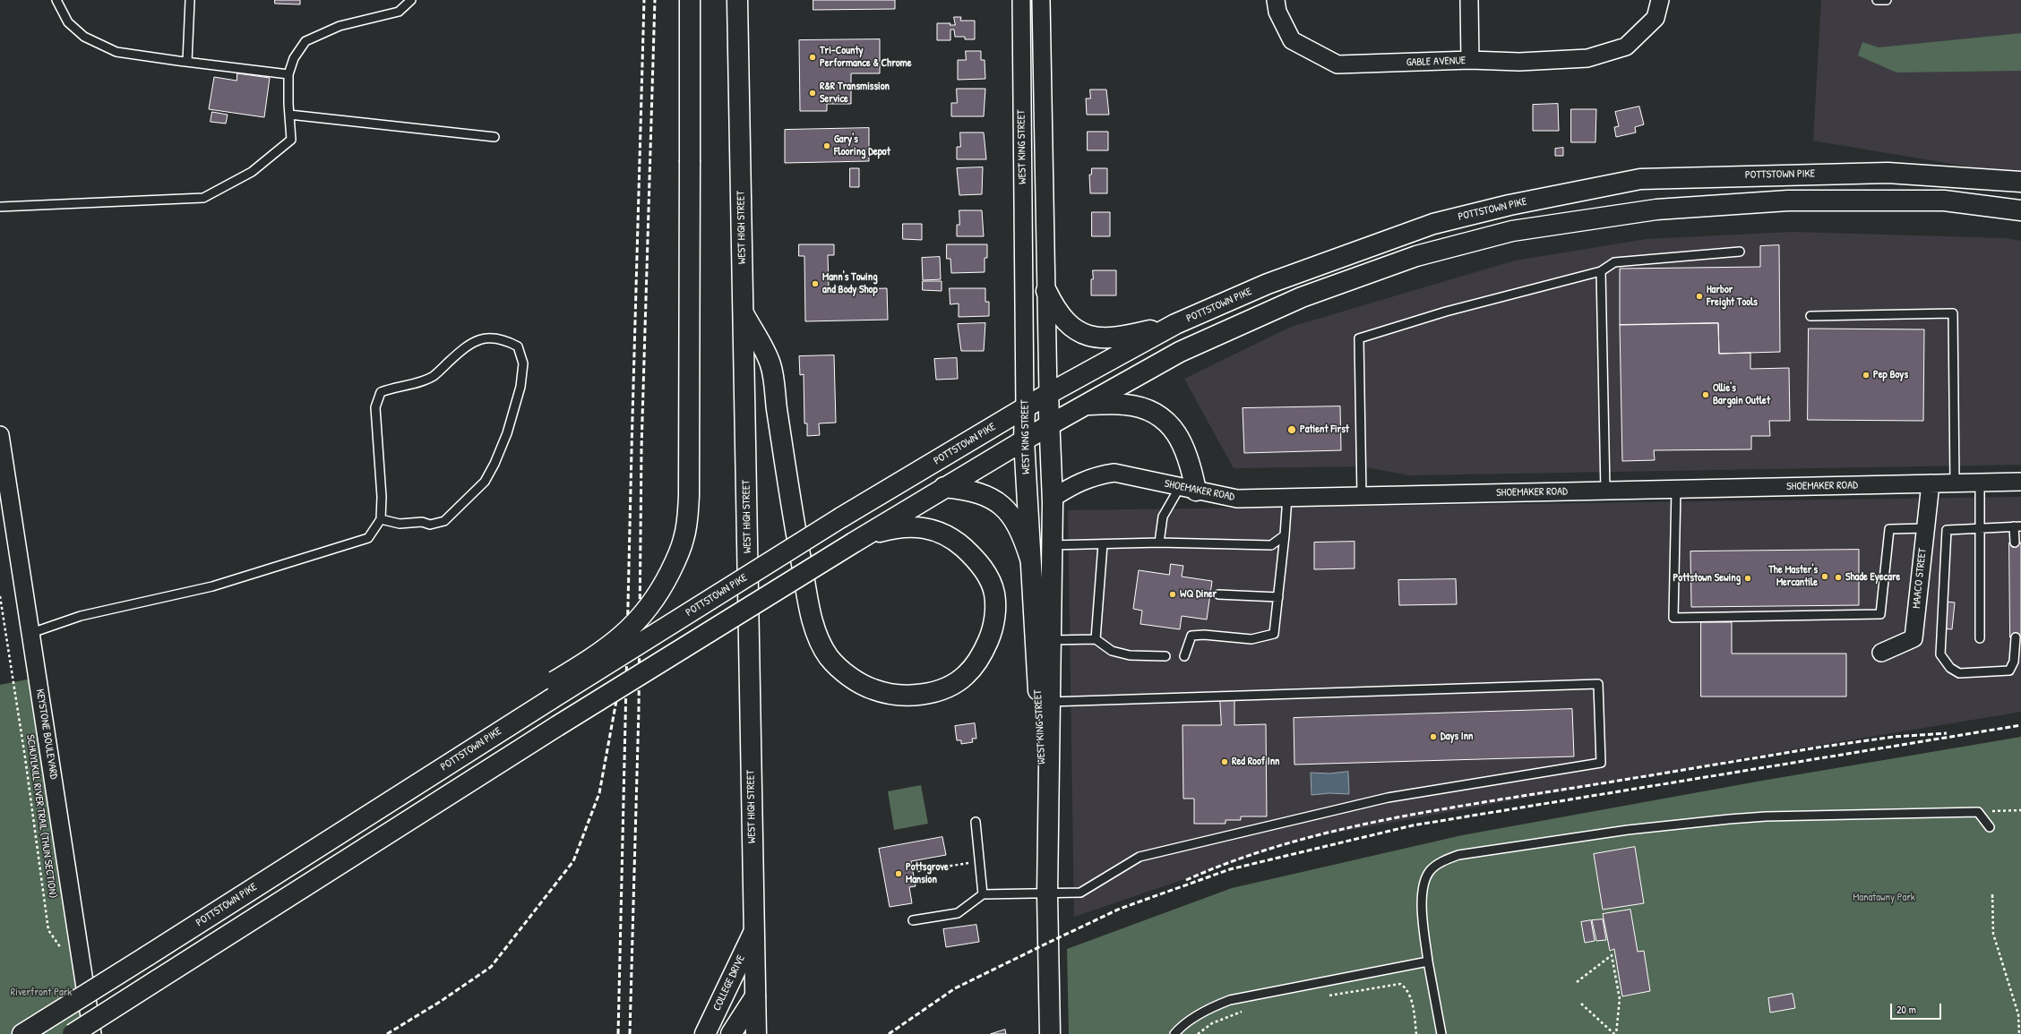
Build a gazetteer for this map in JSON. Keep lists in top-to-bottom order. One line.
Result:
{"streets":{"main road":["WEST KING STREET","POTTSTOWN PIKE","WEST HIGH STREET","COLLEGE DRIVE"],"street":["GABLE AVENUE","SHOEMAKER ROAD","MAACO STREET","KEYSTONE BOULEVARD"],"path":["SCHUYLKILL RIVER TRAIL (THUN SECTION)"]},"crossings":[["WEST KING STREET","POTTSTOWN PIKE"],["WEST KING STREET","SHOEMAKER ROAD"],["WEST HIGH STREET","COLLEGE DRIVE"],["SHOEMAKER ROAD","MAACO STREET"]],"parks":["Manatawny Park","Riverfront Park"],"places":["Tri-County Performance & Chrome","R&R Transmission Service","Gary's Flooring Depot","Mann's Towing and Body Shop","Harbor Freight Tools","Pep Boys","Ollie's Bargain Outlet","Patient First","The Master's Mercantile","Shade Eyecare","Pottstown Sewing","WQ Diner","Days Inn","Red Roof Inn","Pottsgrove Mansion"],"scale_bar":"20 m"}
